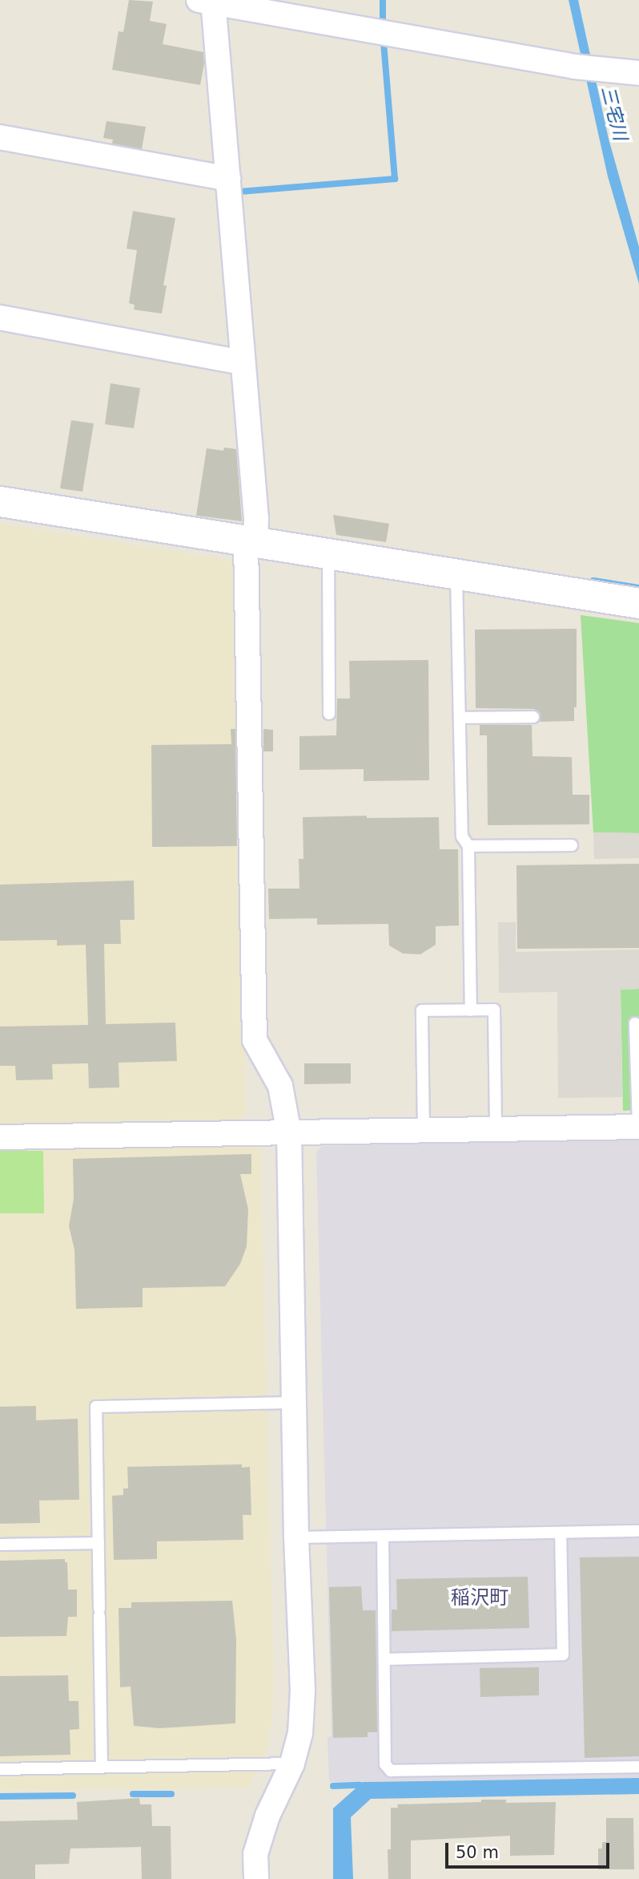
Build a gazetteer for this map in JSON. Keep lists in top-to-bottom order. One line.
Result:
{"districts":["稲沢町"],"water":["三宅川"],"scale_bar":"50 m"}
